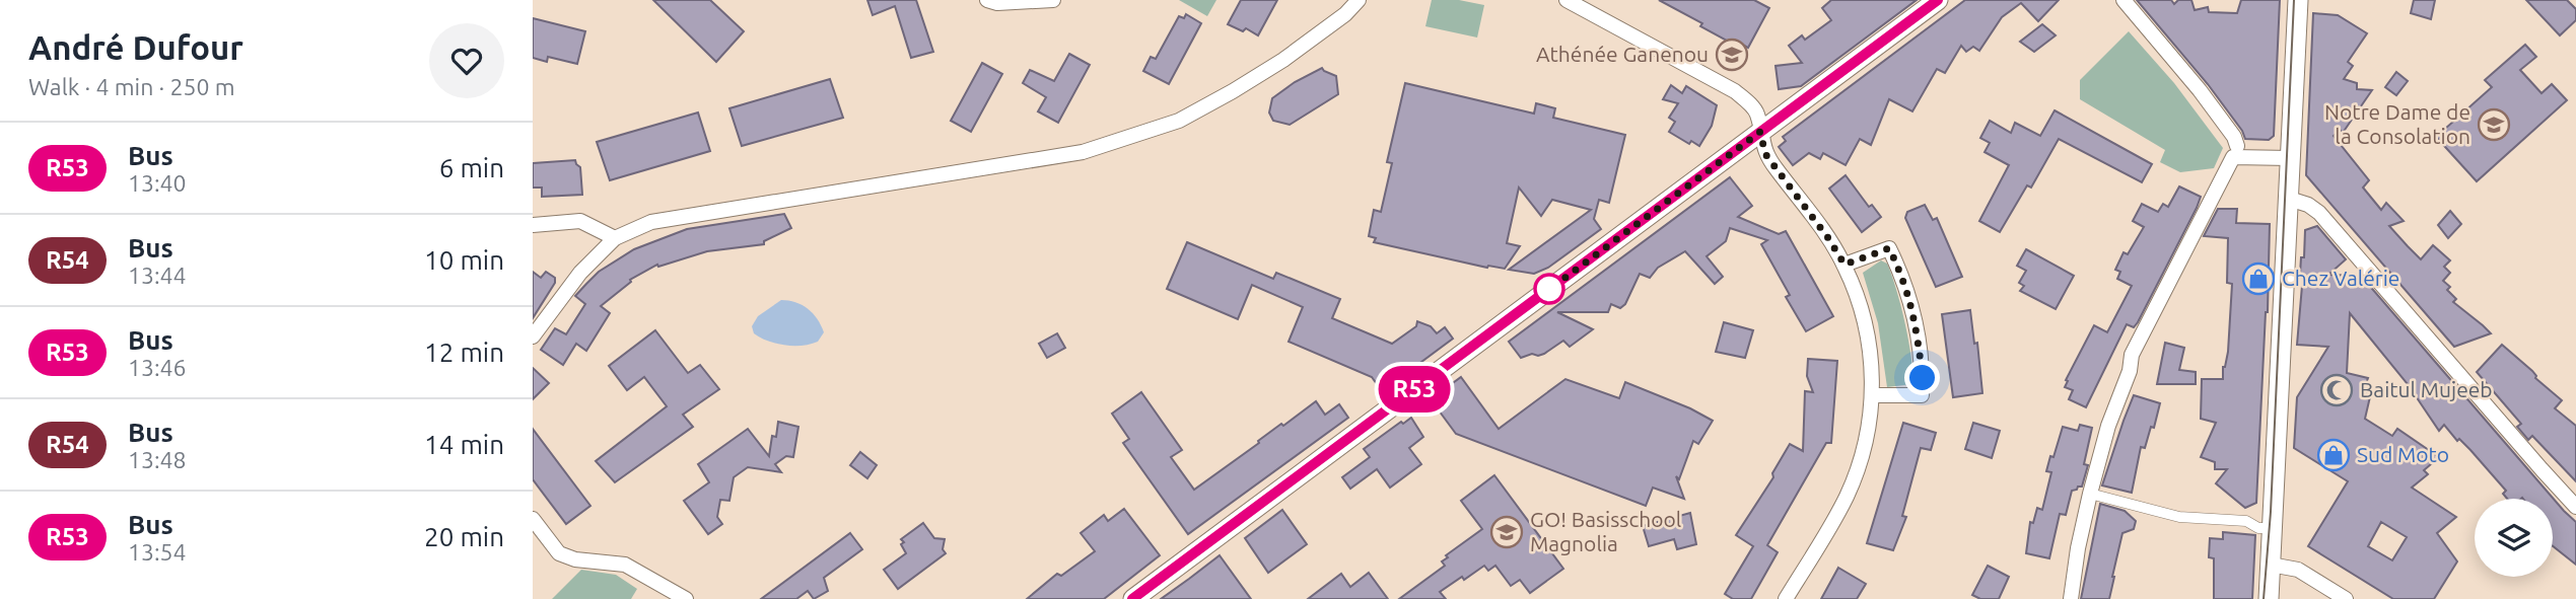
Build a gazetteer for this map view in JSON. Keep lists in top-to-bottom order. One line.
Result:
{"places":{"school or university":["Athénée Ganenou","Notre Dame de la Consolation","GO! Basisschool Magnolia"],"shop":["Chez Valérie","Sud Moto"],"mosque":["Baitul Mujeeb"]},"lines":["bus line R53"],"page":{"heading":["André Dufour","Walk · 4 min · 250 m"],"on_map":"R53","list":[{"mark":"R53","name":"Bus","note":"13:40","value":"6 min"},{"mark":"R54","name":"Bus","note":"13:44","value":"10 min"},{"mark":"R53","name":"Bus","note":"13:46","value":"12 min"},{"mark":"R54","name":"Bus","note":"13:48","value":"14 min"},{"mark":"R53","name":"Bus","note":"13:54","value":"20 min"}]}}
